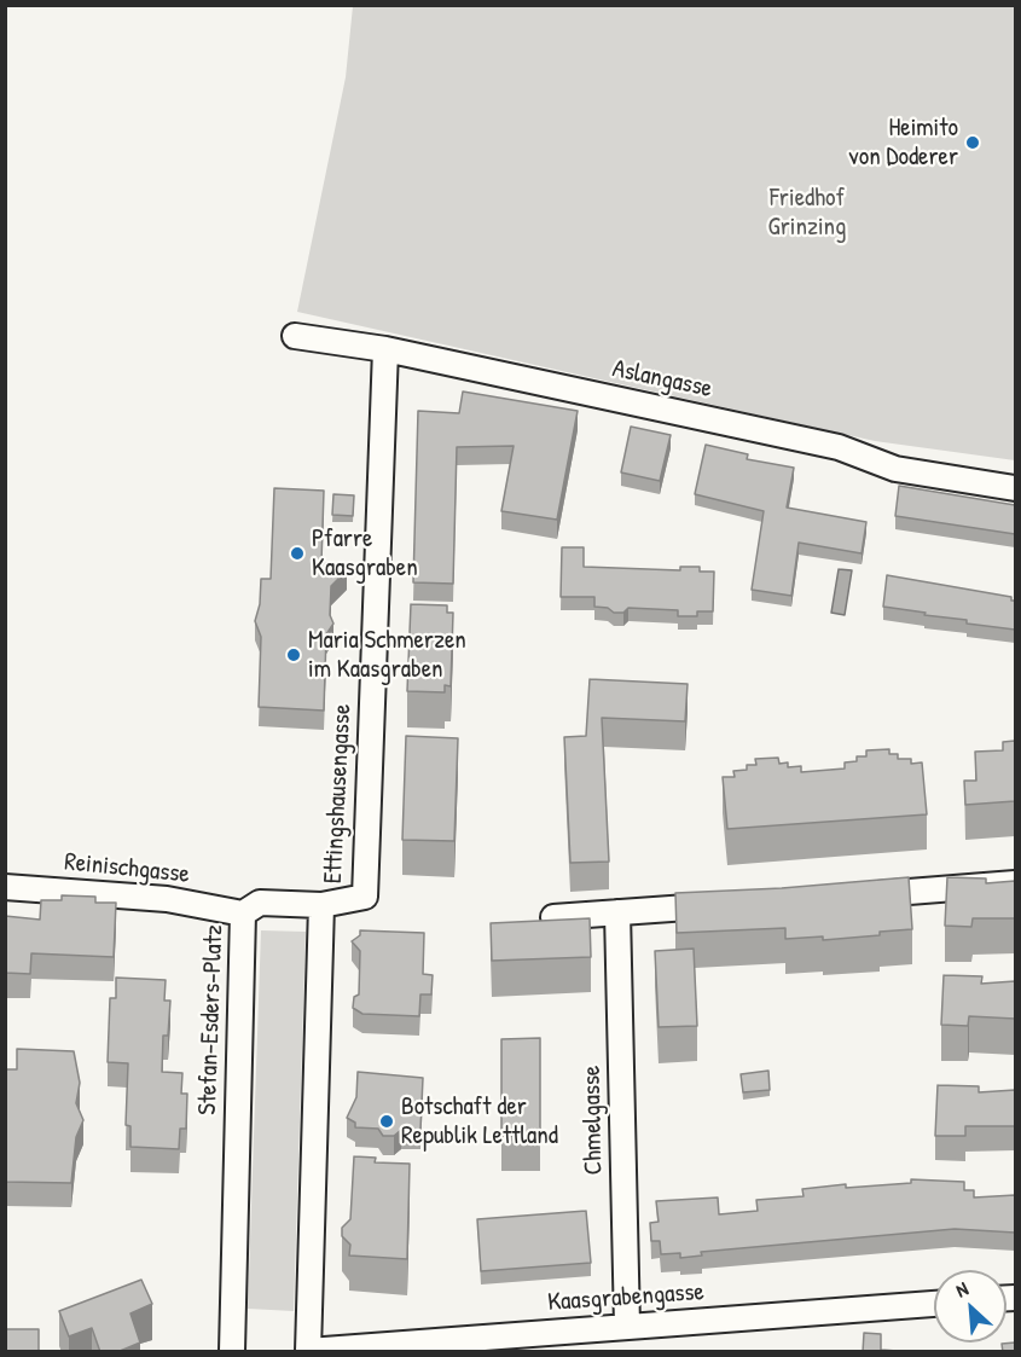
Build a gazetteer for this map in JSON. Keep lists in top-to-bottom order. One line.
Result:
{"streets":{"street":["Aslangasse","Ettingshausengasse","Reinischgasse","Stefan-Esders-Platz","Chmelgasse","Kaasgrabengasse"]},"crossings":[["Aslangasse","Ettingshausengasse"],["Ettingshausengasse","Stefan-Esders-Platz"],["Reinischgasse","Stefan-Esders-Platz"],["Chmelgasse","Kaasgrabengasse"]],"parks":["Friedhof Grinzing"],"places":["Heimito von Doderer","Pfarre Kaasgraben","Maria Schmerzen im Kaasgraben","Botschaft der Republik Lettland"],"north":"top left"}
